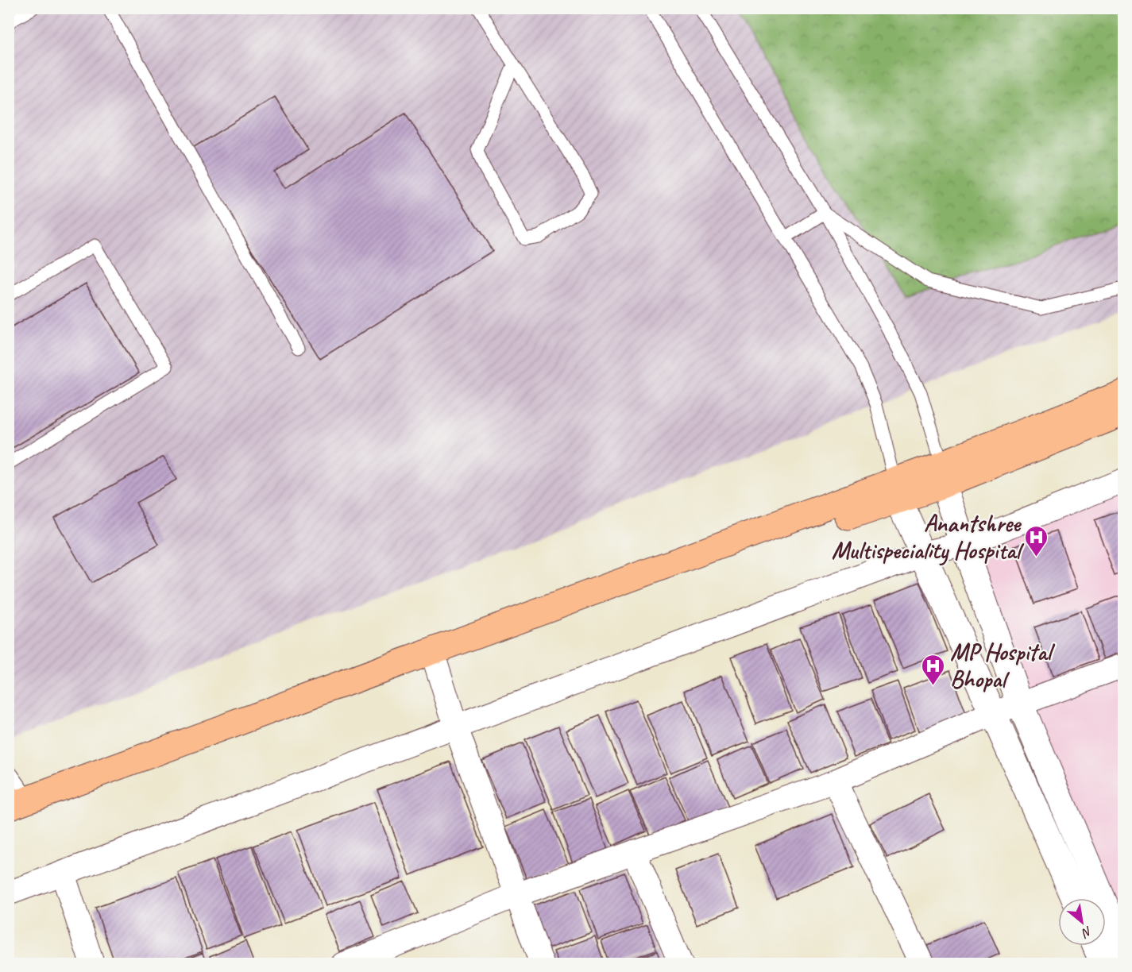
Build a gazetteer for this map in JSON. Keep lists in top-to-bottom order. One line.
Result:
{"places":{"hospital":["Anantshree Multispeciality Hospital","MP Hospital Bhopal"]},"north":"bottom right"}
